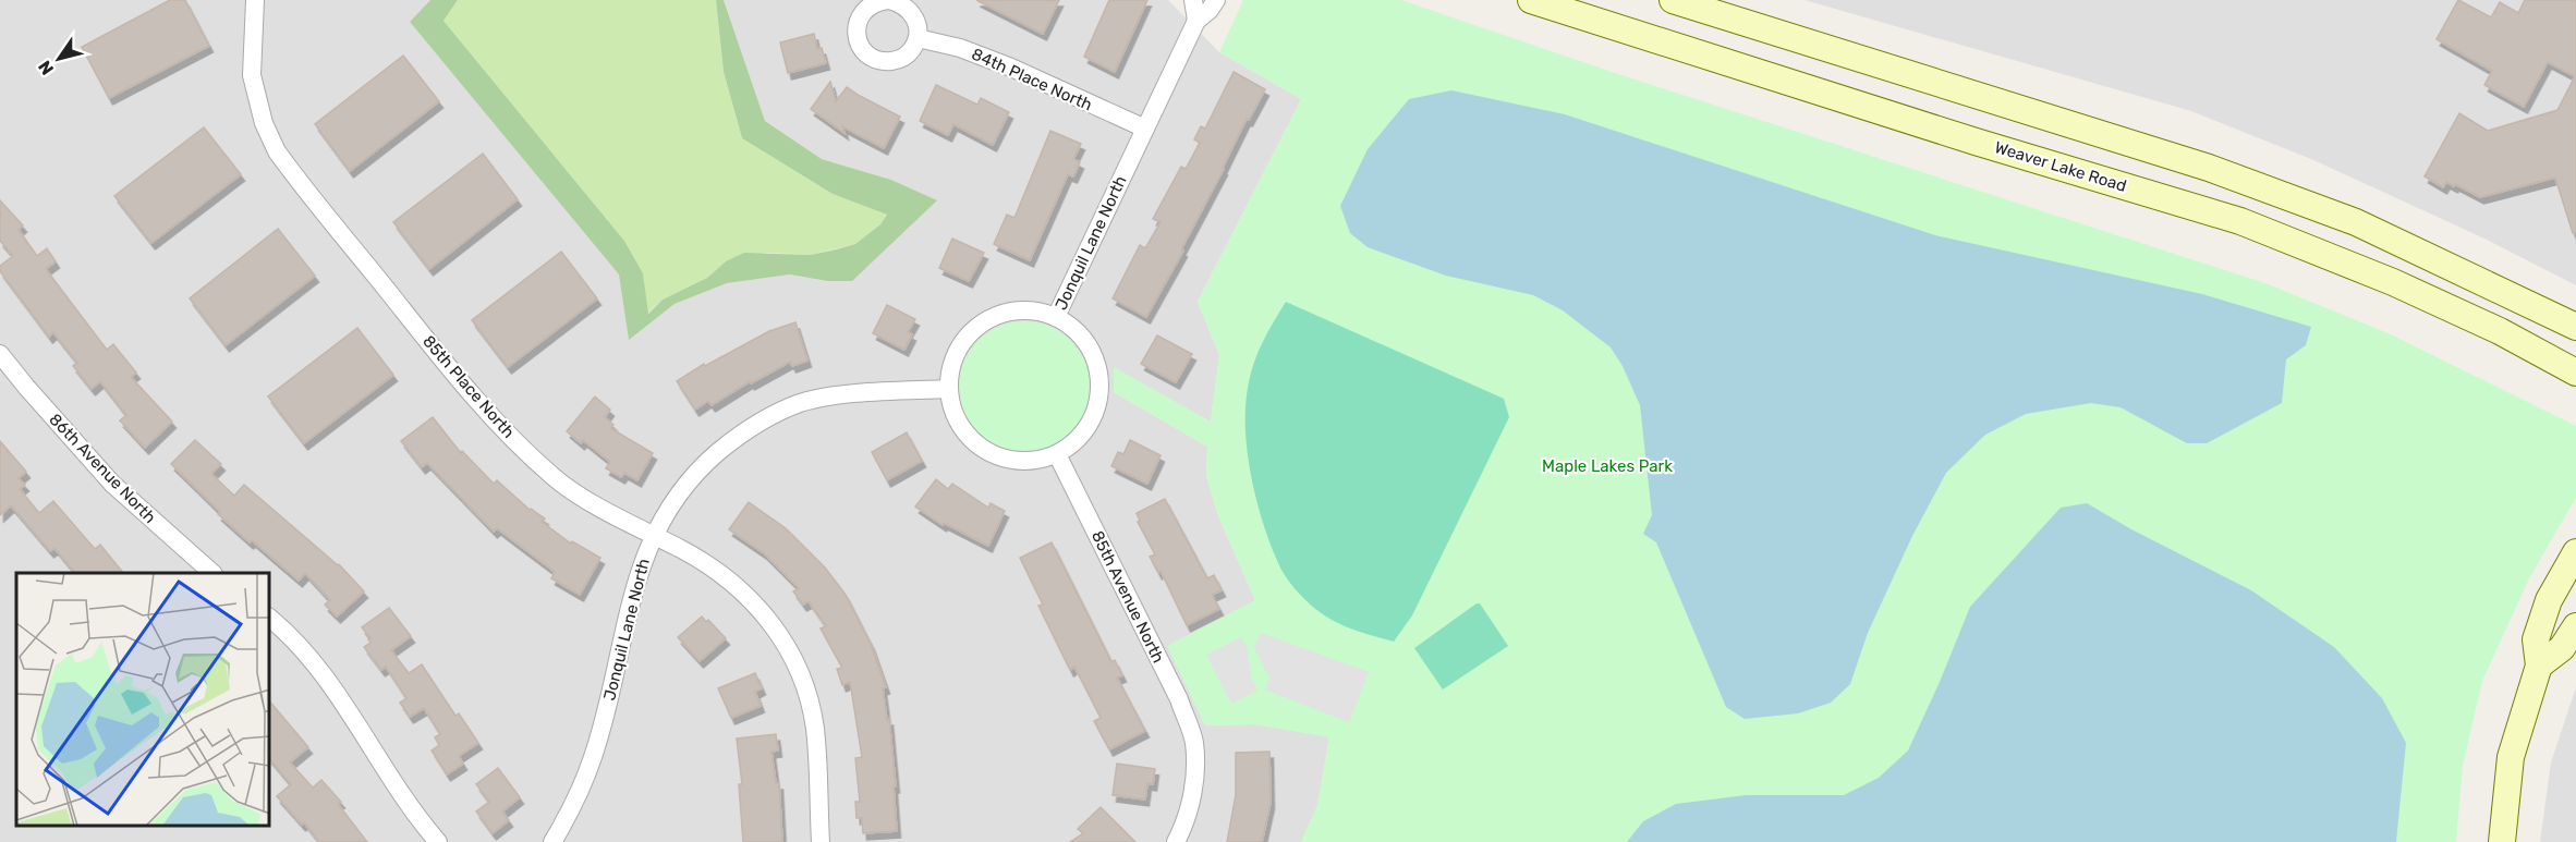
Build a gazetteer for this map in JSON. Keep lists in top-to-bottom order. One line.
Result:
{"streets":{"main road":["Weaver Lake Road"],"street":["84th Place North","Jonquil Lane North","85th Place North","86th Avenue North","85th Avenue North"]},"crossings":[["84th Place North","Jonquil Lane North"],["Jonquil Lane North","85th Place North"],["Jonquil Lane North","85th Avenue North"]],"parks":["Maple Lakes Park"],"north":"bottom left"}
